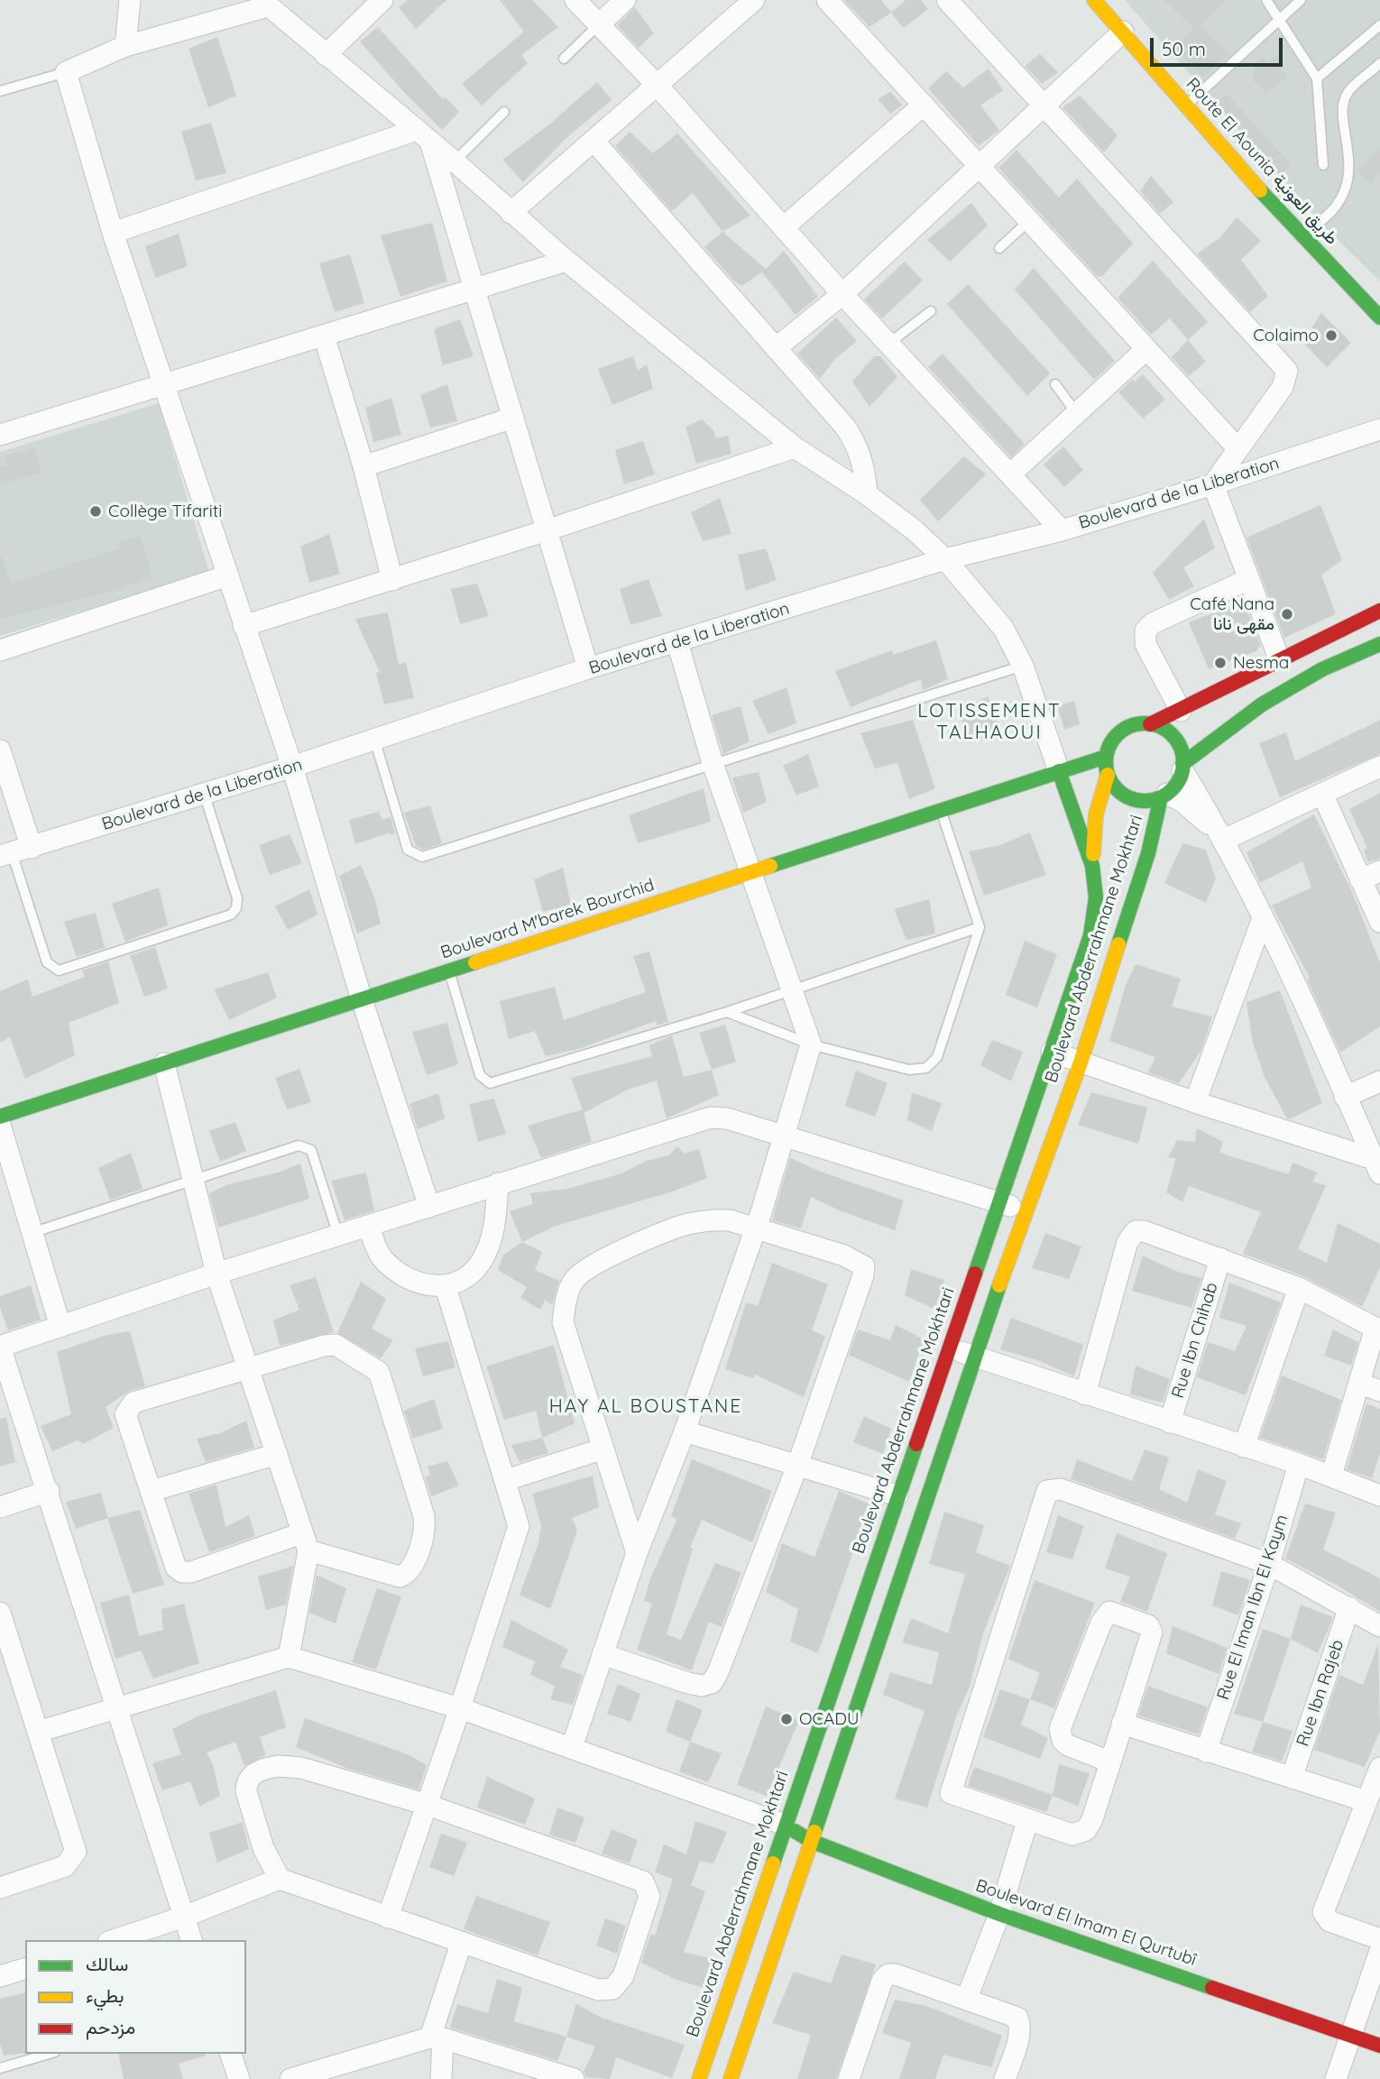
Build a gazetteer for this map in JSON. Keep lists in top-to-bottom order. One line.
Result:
{"streets":{"main road":["Route El Aounia طريق العونية","Boulevard M'barek Bourchid","Boulevard Abderrahmane Mokhtari","Boulevard El Imam El Qurtubî"],"street":["Boulevard de la Liberation","Rue Ibn Chihab","Rue El Iman Ibn El Kaym","Rue Ibn Rajeb"]},"crossings":[["Boulevard M'barek Bourchid","Boulevard Abderrahmane Mokhtari"],["Boulevard Abderrahmane Mokhtari","Boulevard El Imam El Qurtubî"]],"districts":["LOTISSEMENT TALHAOUI","HAY AL BOUSTANE"],"places":["Colaimo","Collège Tifariti","Café Nana مقهى نانا","Nesma","OCADU"],"legend":["سالك","بطيء","مزدحم"],"scale_bar":"50 m"}
